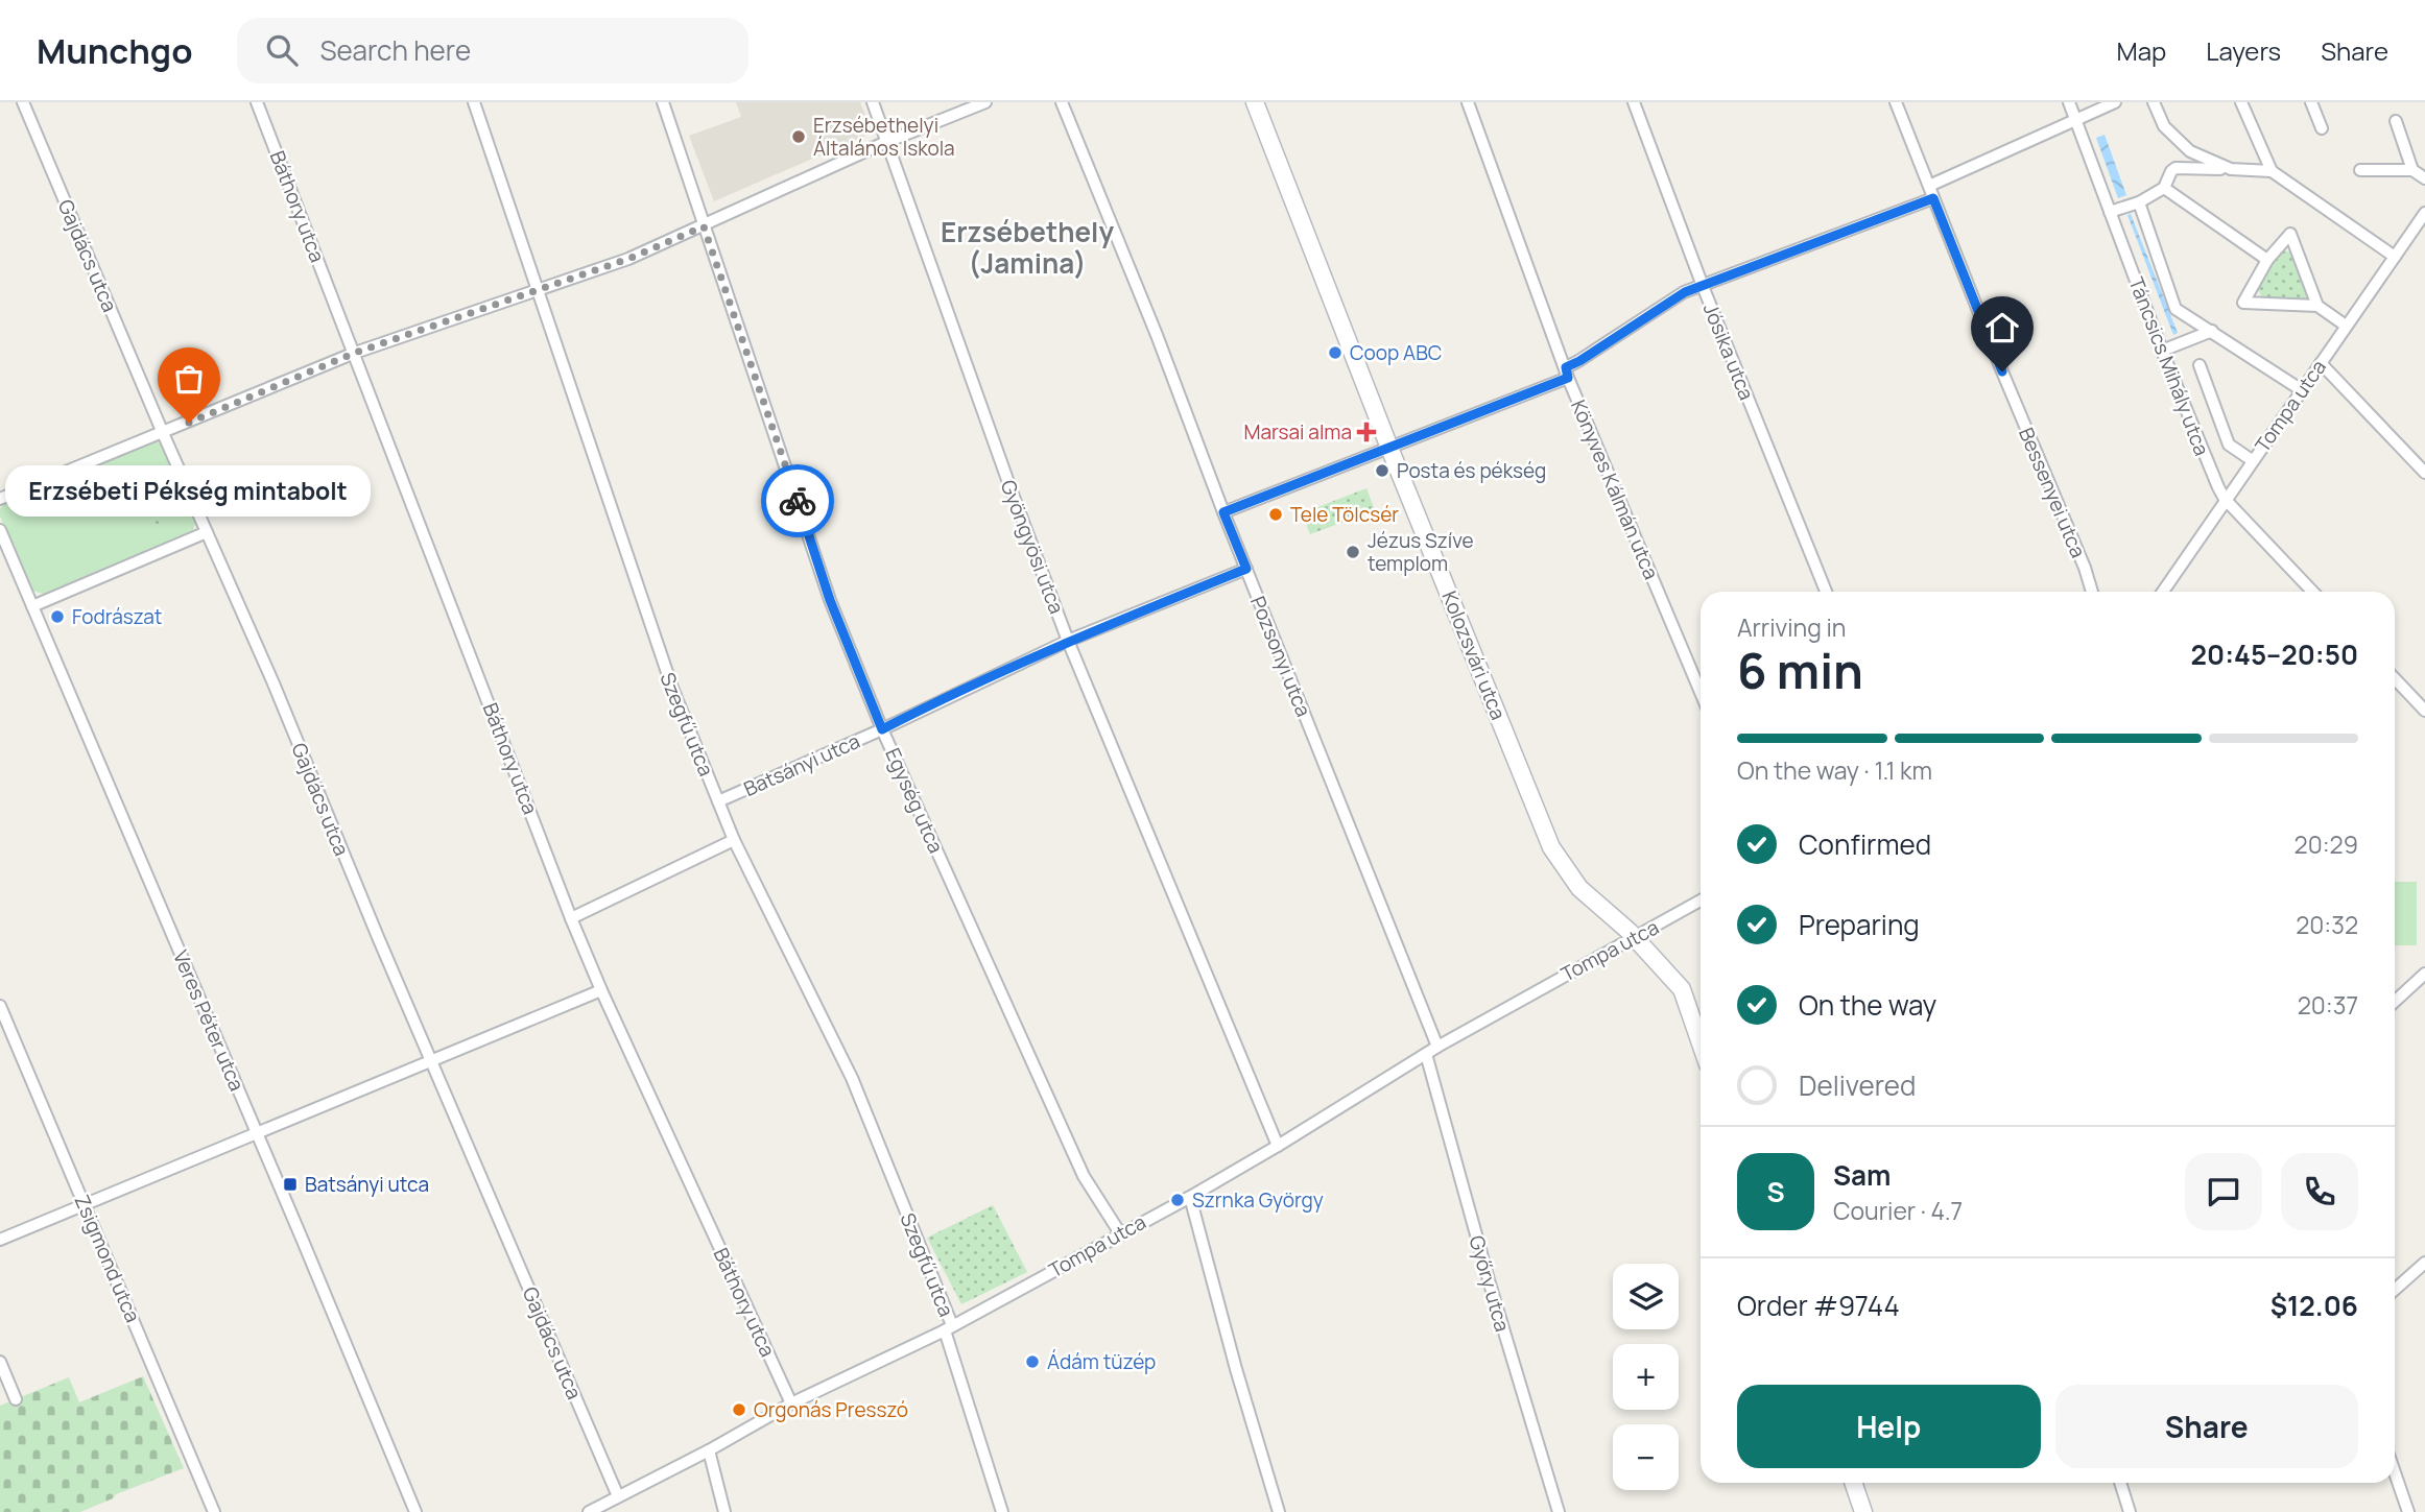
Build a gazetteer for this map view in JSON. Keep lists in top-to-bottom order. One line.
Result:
{"streets":{"street":["Báthory utca","Gajdács utca","Jósika utca","Táncsics Mihály utca","Tompa utca","Könyves Kálmán utca","Bessenyei utca","Gyöngyösi utca","Kolozsvári utca","Pozsonyi utca","Szegfű utca","Batsányi utca","Egység utca","Veres Péter utca","Zsigmond utca","Győry utca"]},"crossings":[["Báthory utca","Tompa utca"],["Gajdács utca","Tompa utca"],["Táncsics Mihály utca","Tompa utca"],["Tompa utca","Gyöngyösi utca"],["Tompa utca","Kolozsvári utca"],["Tompa utca","Pozsonyi utca"],["Tompa utca","Szegfű utca"],["Tompa utca","Egység utca"],["Tompa utca","Győry utca"],["Gyöngyösi utca","Batsányi utca"],["Pozsonyi utca","Batsányi utca"],["Szegfű utca","Batsányi utca"],["Batsányi utca","Egység utca"]],"districts":["Erzsébethely (Jamina)"],"places":{"other":["Erzsébethelyi Általános Iskola","Coop ABC","Erzsébeti Pékség mintabolt","Posta és pékség","Tele Tölcsér","Jézus Szíve templom","Fodrászat","Szrnka György","Ádám tüzép","Orgonás Presszó"],"health":["Marsai alma"],"transit":["Batsányi utca"]},"page":{"header":"Munchgo","search":"Search here","nav":["Map","Layers","Share"],"bubble":"Erzsébeti Pékség mintabolt","heading":["6 min","Arriving in","20:45–20:50"],"panel":["Sam","Courier · 4.7","Order #9744","$12.06"],"bar":"On the way · 1.1 km","list":[["Confirmed","20:29"],["Preparing","20:32"],["On the way","20:37"],"Delivered"],"round":"S","map_buttons":["+","−"],"buttons":["Help","Share"]}}
